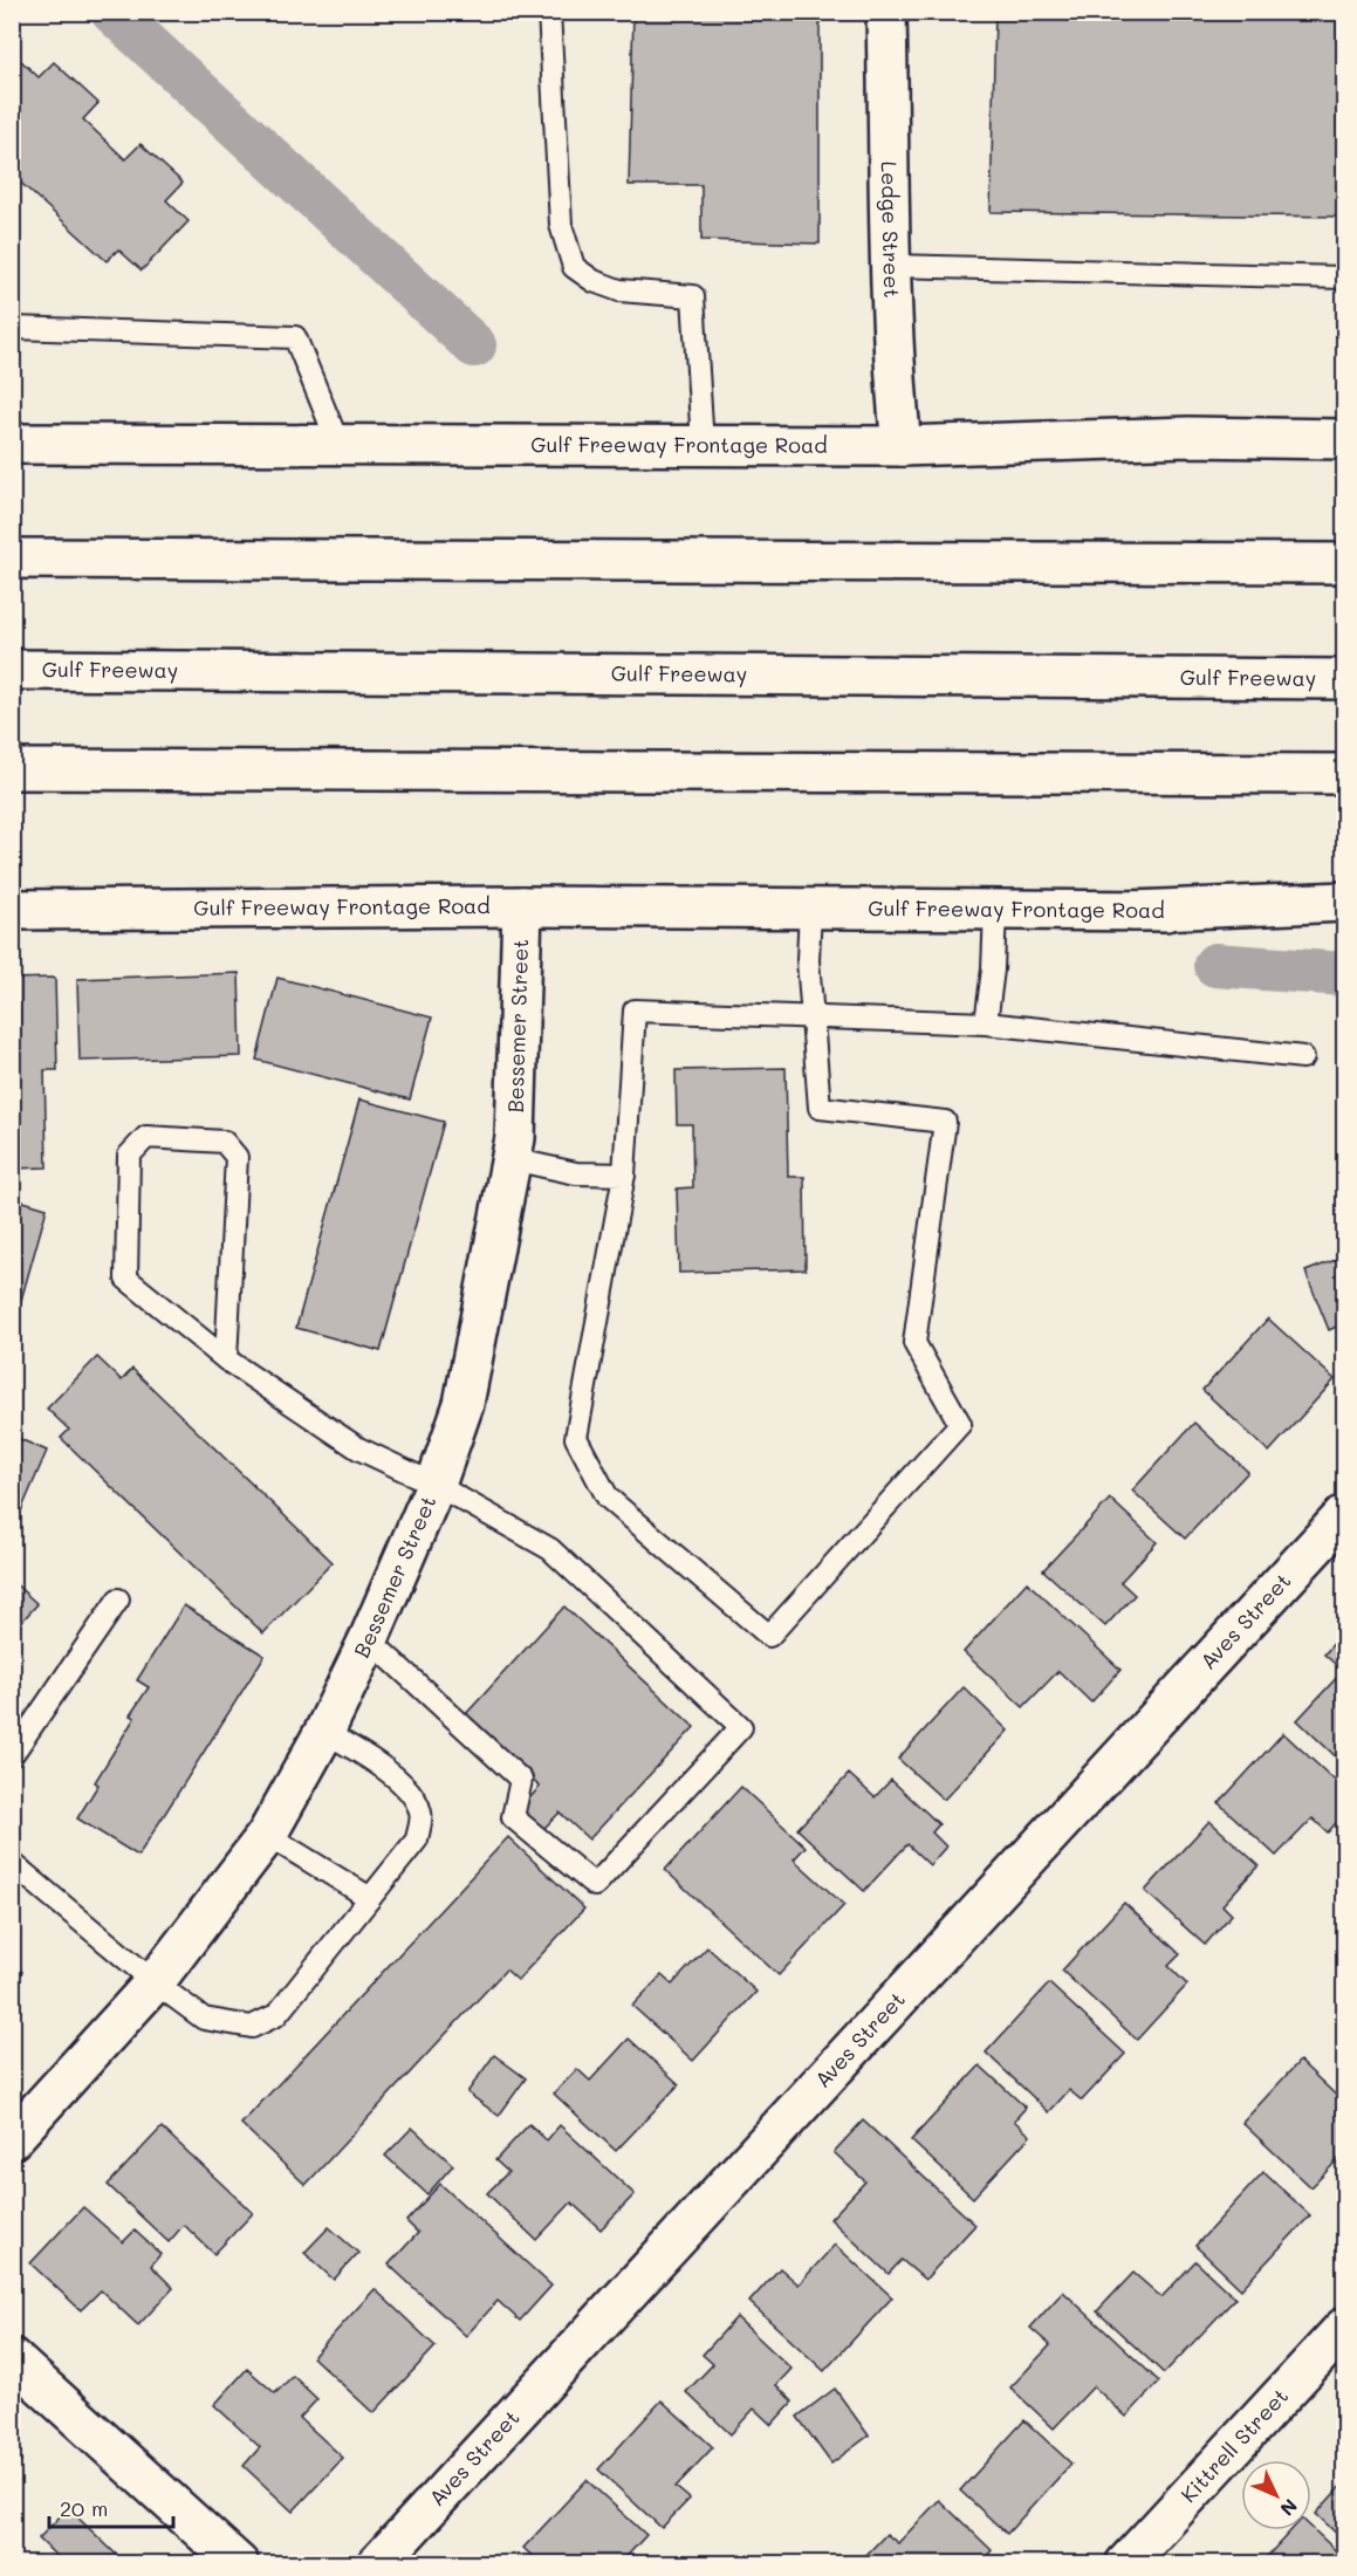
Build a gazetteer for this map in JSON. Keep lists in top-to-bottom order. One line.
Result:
{"streets":{"main road":["Ledge Street","Gulf Freeway Frontage Road","Gulf Freeway","Bessemer Street","Aves Street","Kittrell Street"]},"crossings":[["Ledge Street","Gulf Freeway Frontage Road"],["Gulf Freeway Frontage Road","Bessemer Street"]],"scale_bar":"20 m","north":"bottom right"}
